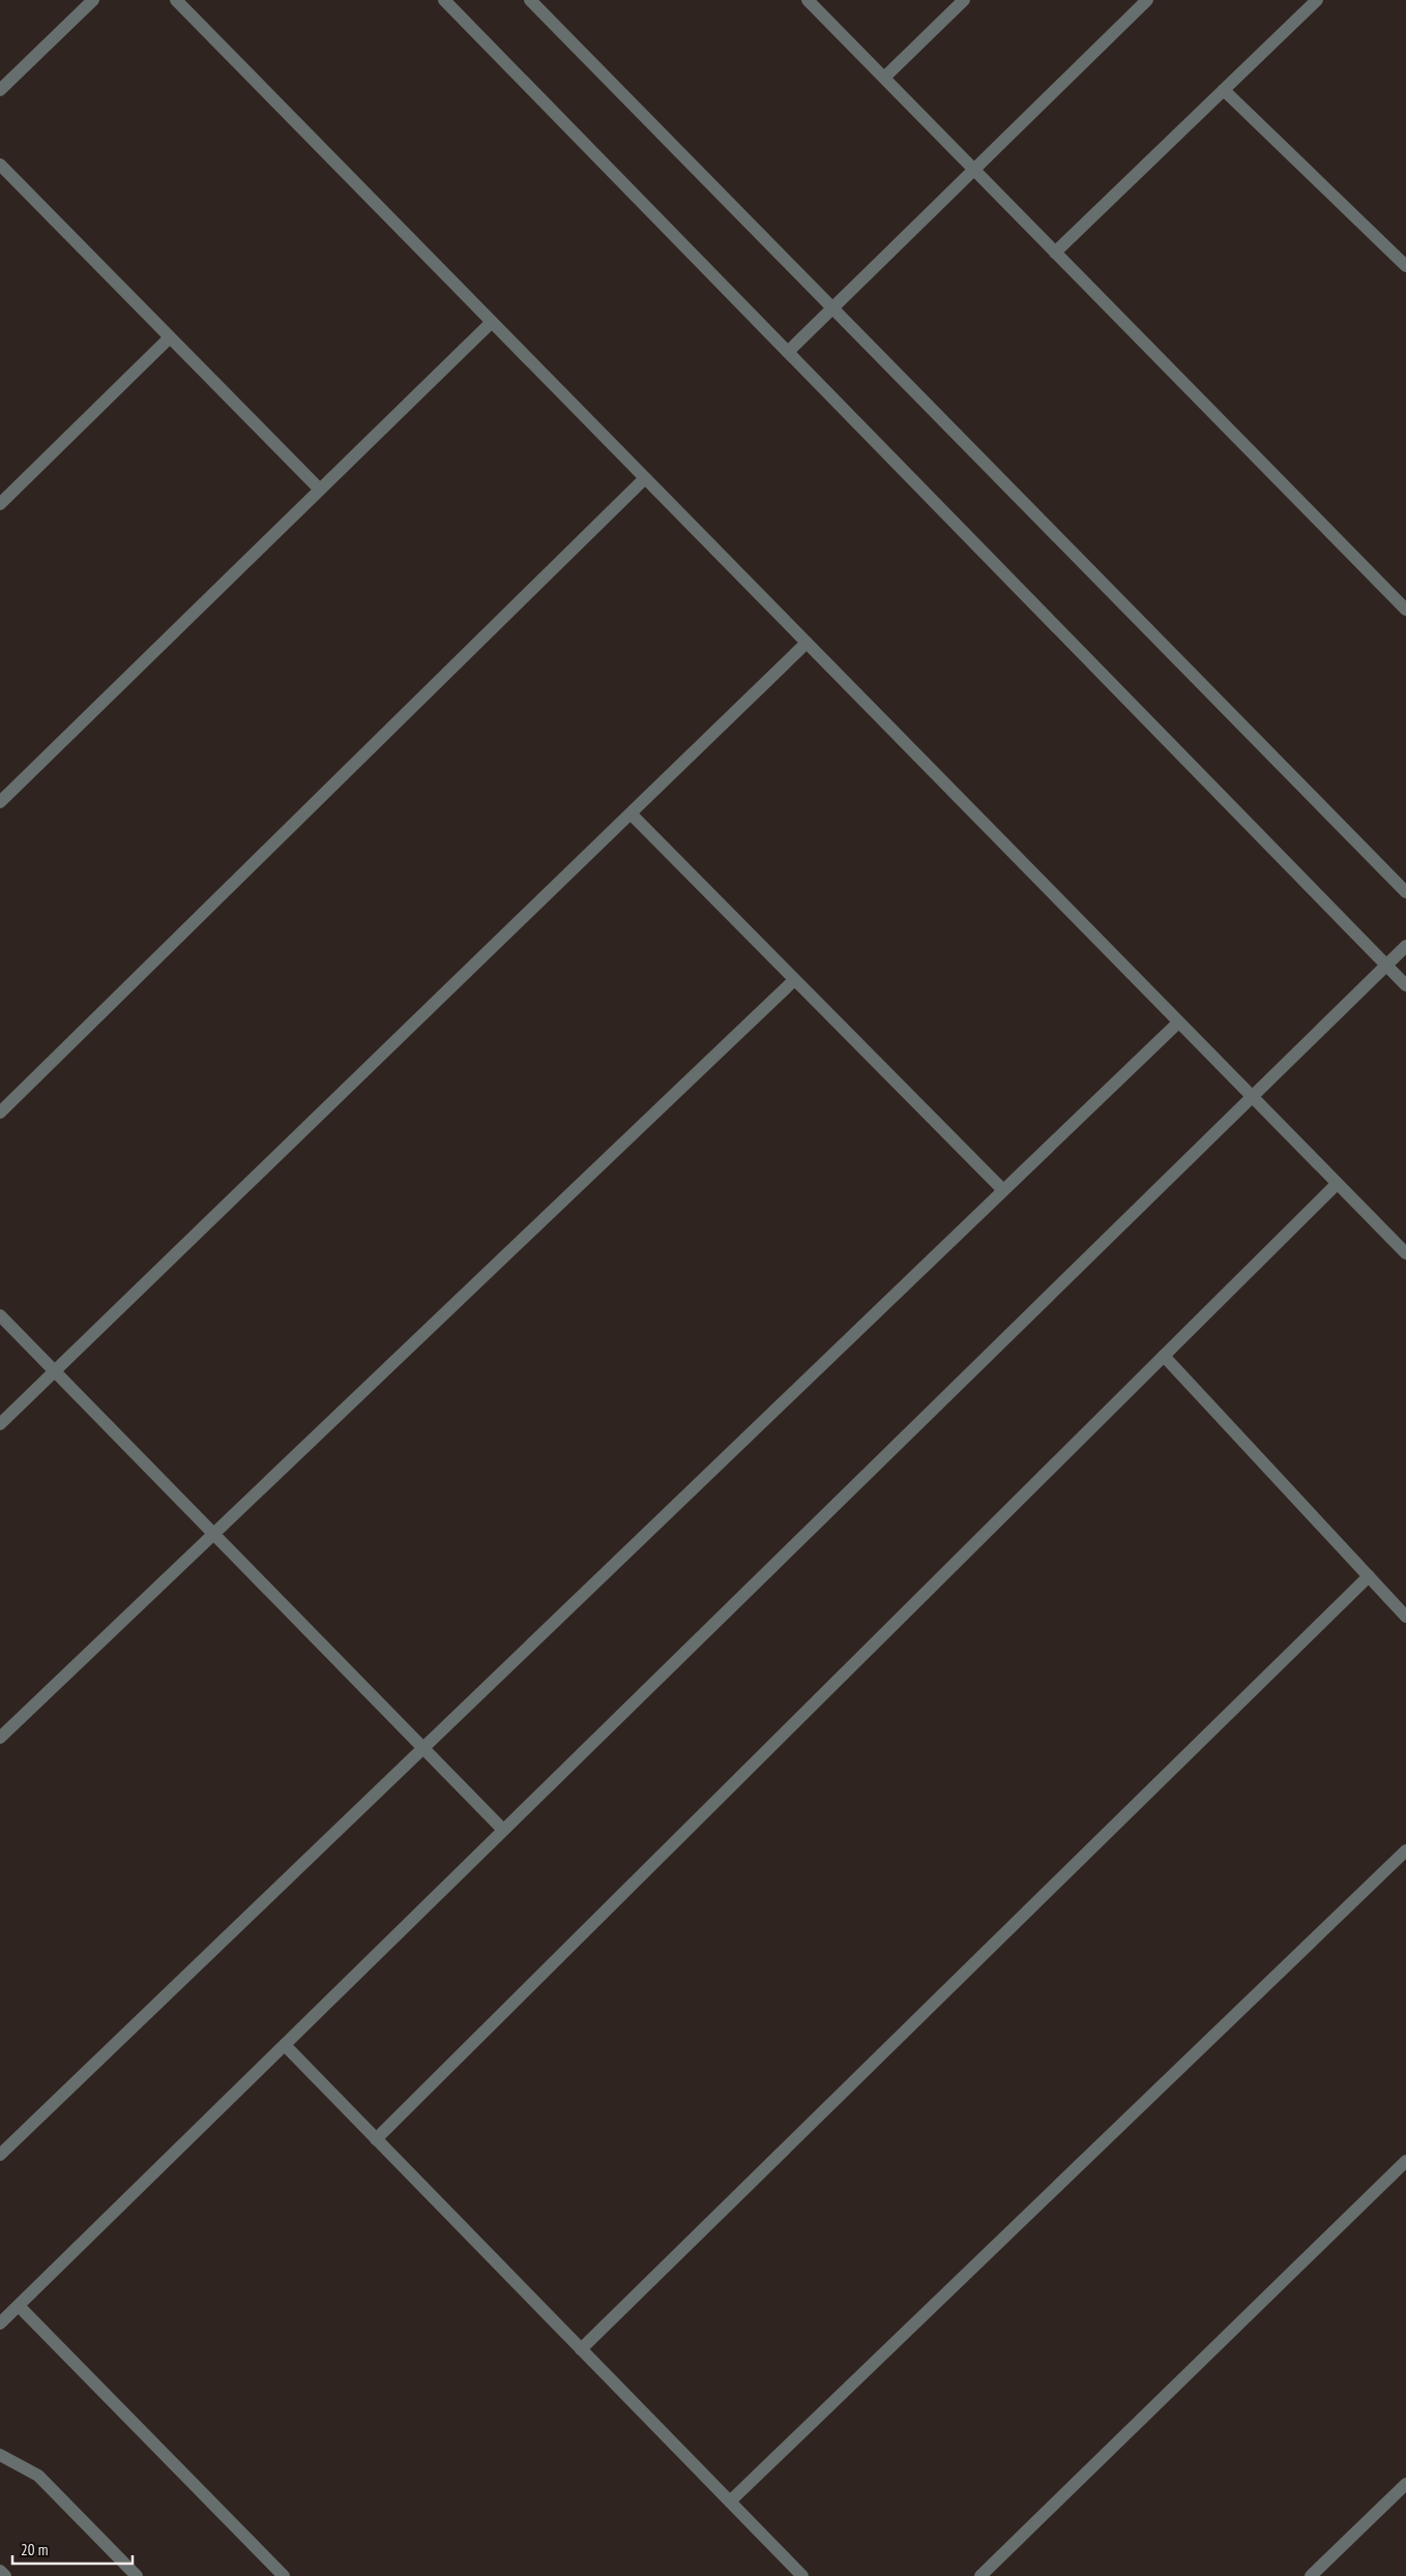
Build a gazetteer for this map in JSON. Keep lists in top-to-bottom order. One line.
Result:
{"scale_bar":"20 m"}
